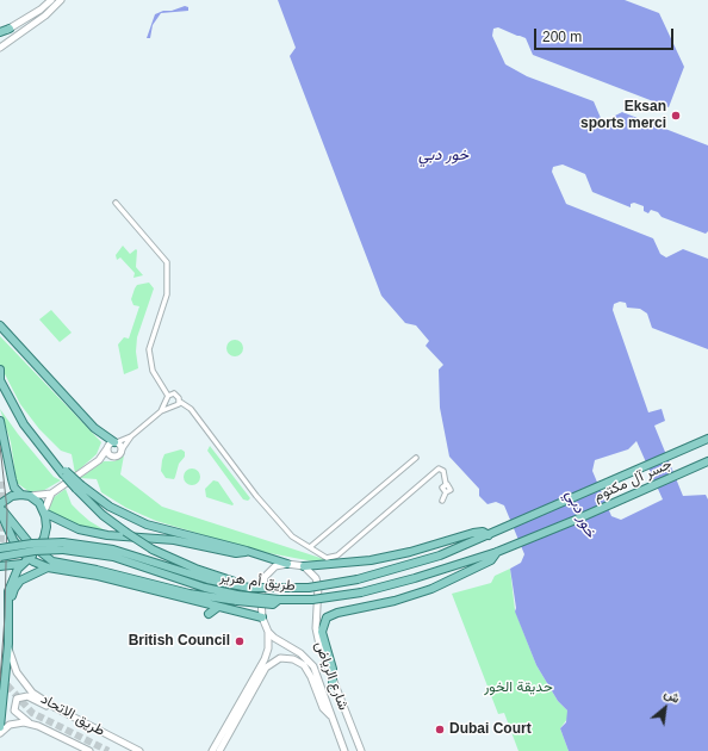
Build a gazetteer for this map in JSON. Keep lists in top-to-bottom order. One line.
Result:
{"streets":{"main road":["جسر آل مكتوم","طريق أم هرير","شارع الرياض","طريق الاتحاد"]},"crossings":[["جسر آل مكتوم","طريق أم هرير"]],"water":["خور دبي"],"parks":["حديقة الخور"],"places":["Eksan sports merci","British Council","Dubai Court"],"scale_bar":"200 m","north":"top right"}
